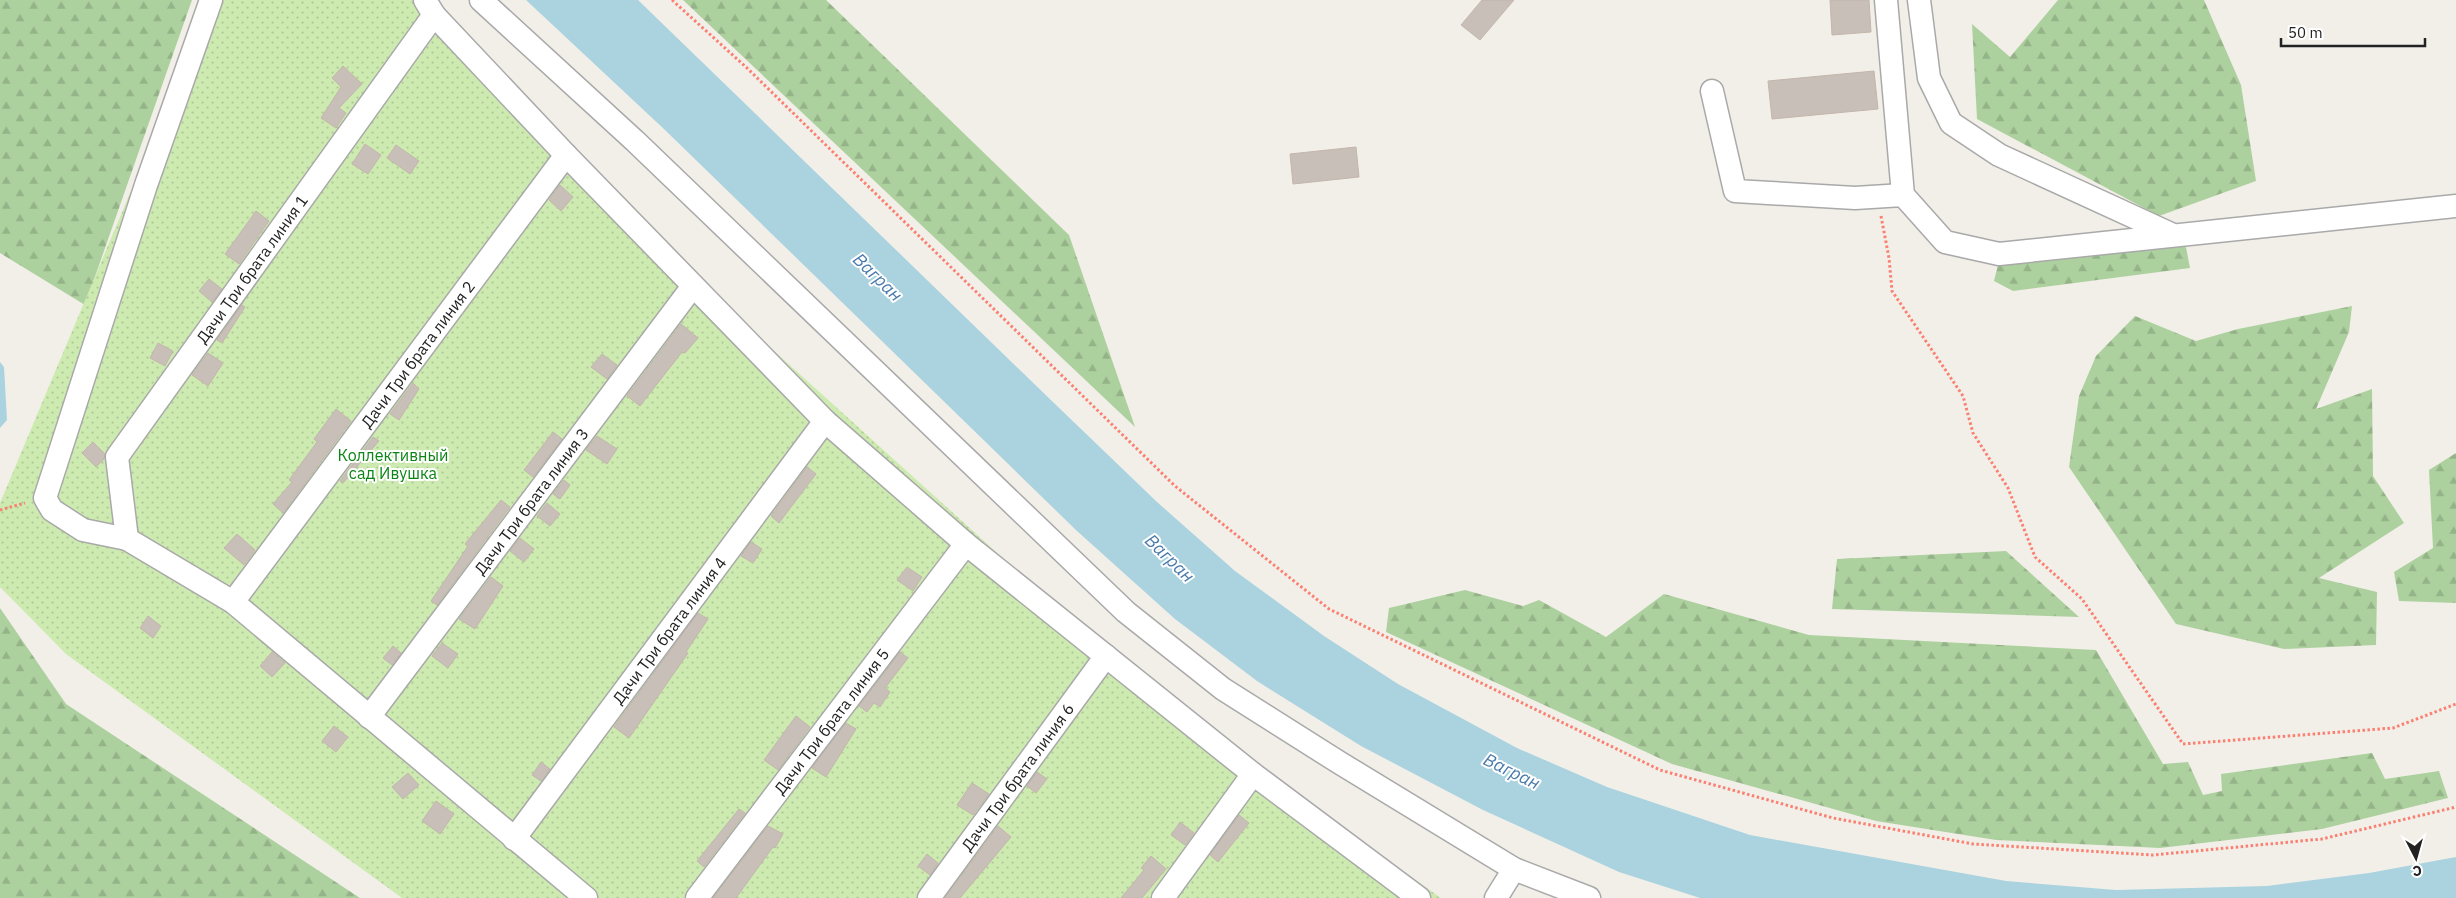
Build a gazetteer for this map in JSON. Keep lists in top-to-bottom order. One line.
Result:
{"streets":{"street":["Дачи Три брата линия 1","Дачи Три брата линия 2","Дачи Три брата линия 3","Дачи Три брата линия 4","Дачи Три брата линия 5","Дачи Три брата линия 6"]},"water":["Вагран"],"parks":["Коллективный сад Ивушка"],"scale_bar":"50 m","north":"bottom"}
